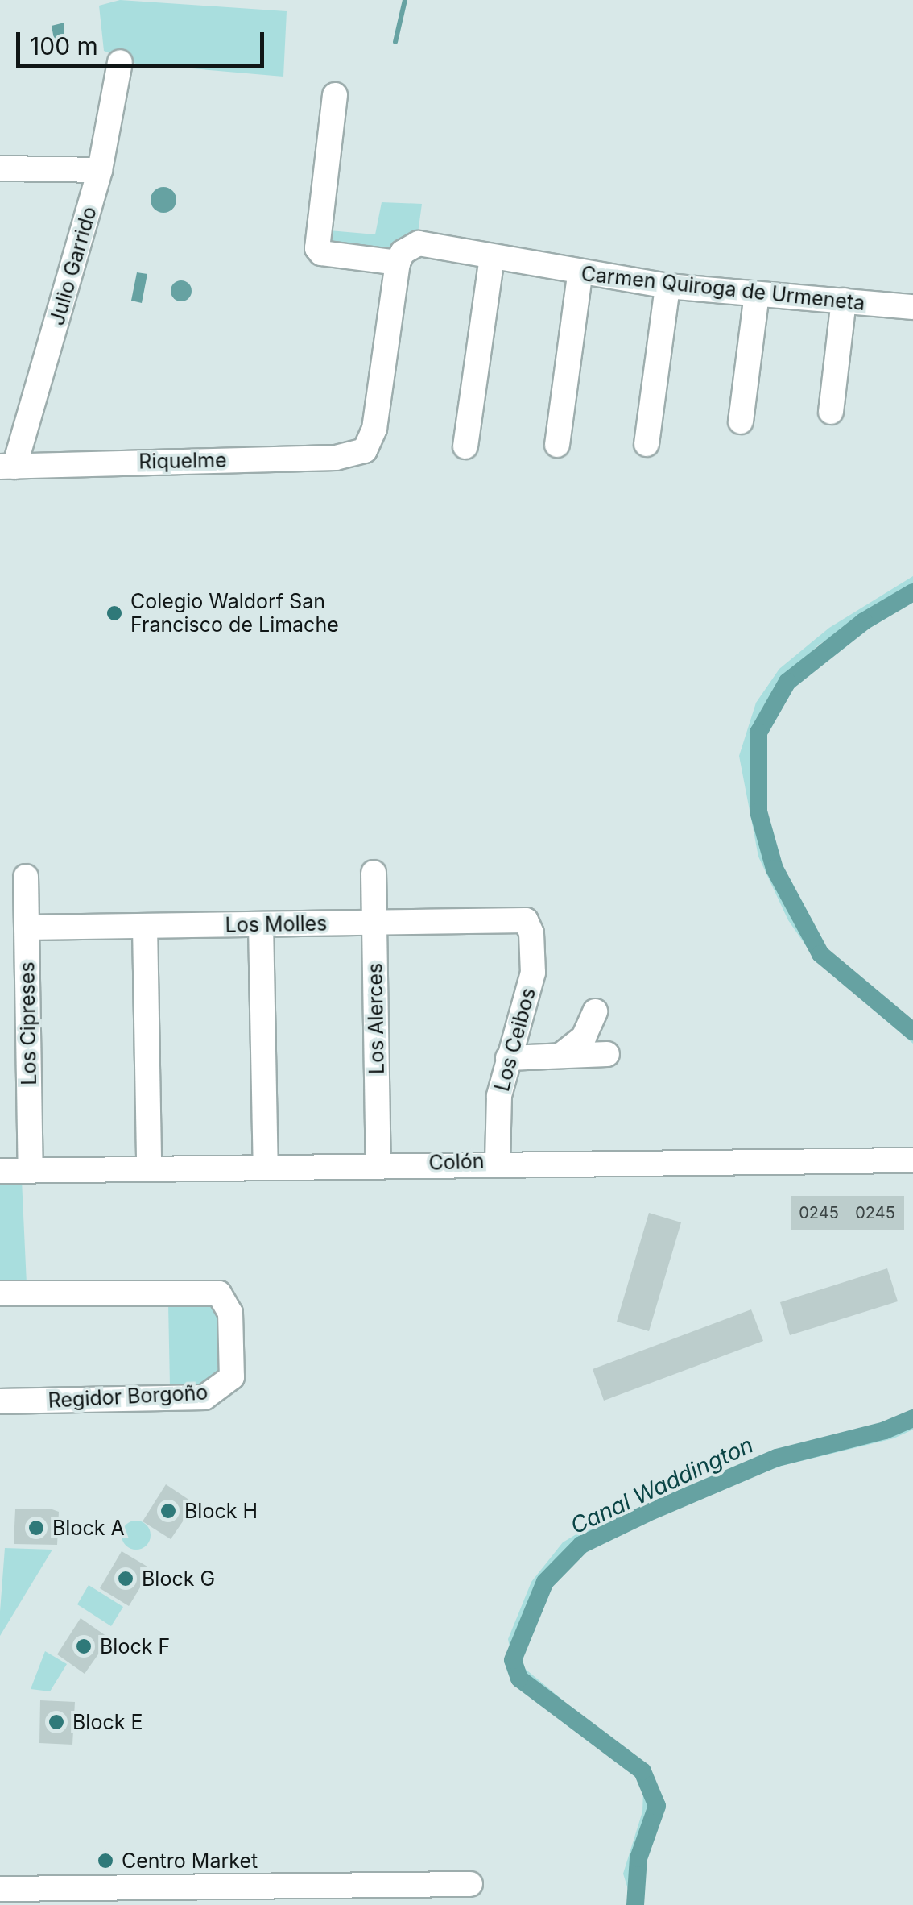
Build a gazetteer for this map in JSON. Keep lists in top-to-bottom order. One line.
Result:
{"streets":{"street":["Julio Garrido","Carmen Quiroga de Urmeneta","Riquelme","Los Molles","Los Alerces","Los Cipreses","Los Ceibos","Colón","Regidor Borgoño"]},"crossings":[["Julio Garrido","Riquelme"],["Carmen Quiroga de Urmeneta","Riquelme"],["Los Molles","Los Alerces"],["Los Molles","Los Cipreses"],["Los Molles","Los Ceibos"],["Los Alerces","Colón"],["Los Cipreses","Colón"],["Los Ceibos","Colón"]],"water":["Canal Waddington"],"places":["Colegio Waldorf San Francisco de Limache","Block H","Block A","Block G","Block F","Block E","Centro Market"],"house_numbers":["0245","0245"],"scale_bar":"100 m"}
